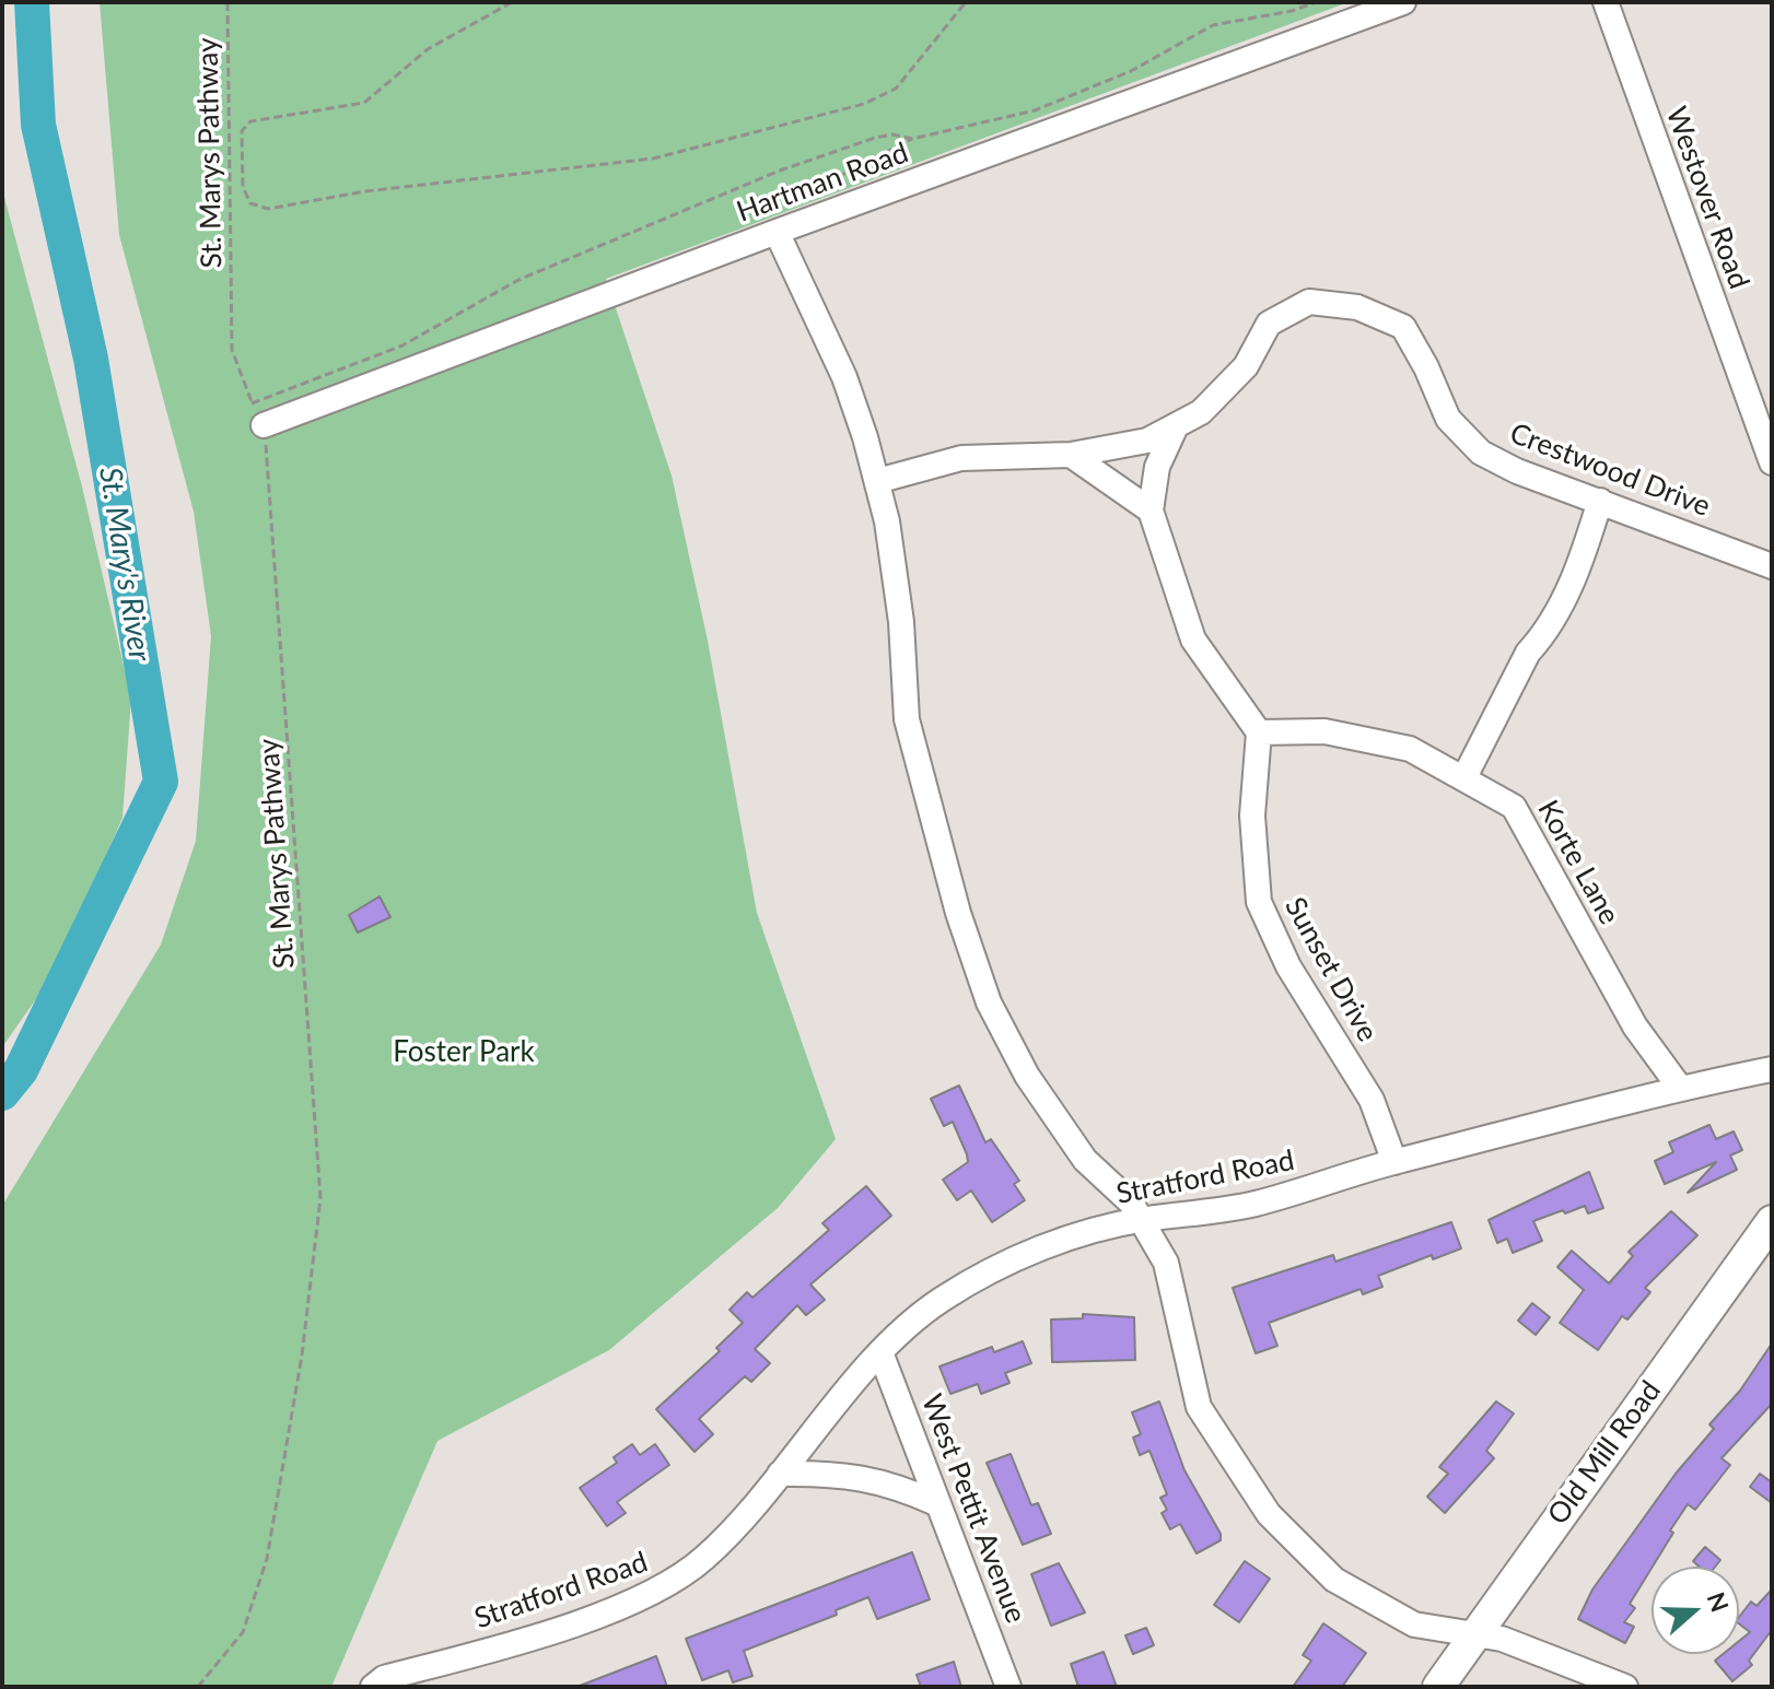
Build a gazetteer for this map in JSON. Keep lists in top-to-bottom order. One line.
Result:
{"streets":{"main road":["Old Mill Road"],"street":["Hartman Road","Westover Road","Crestwood Drive","Korte Lane","Sunset Drive","Stratford Road","West Pettit Avenue"],"path":["St. Marys Pathway"]},"crossings":[["St. Marys Pathway","Hartman Road"],["Korte Lane","Sunset Drive"],["Korte Lane","Stratford Road"],["Sunset Drive","Stratford Road"],["Stratford Road","West Pettit Avenue"]],"water":["St. Mary's River"],"parks":["Foster Park"],"north":"right"}
